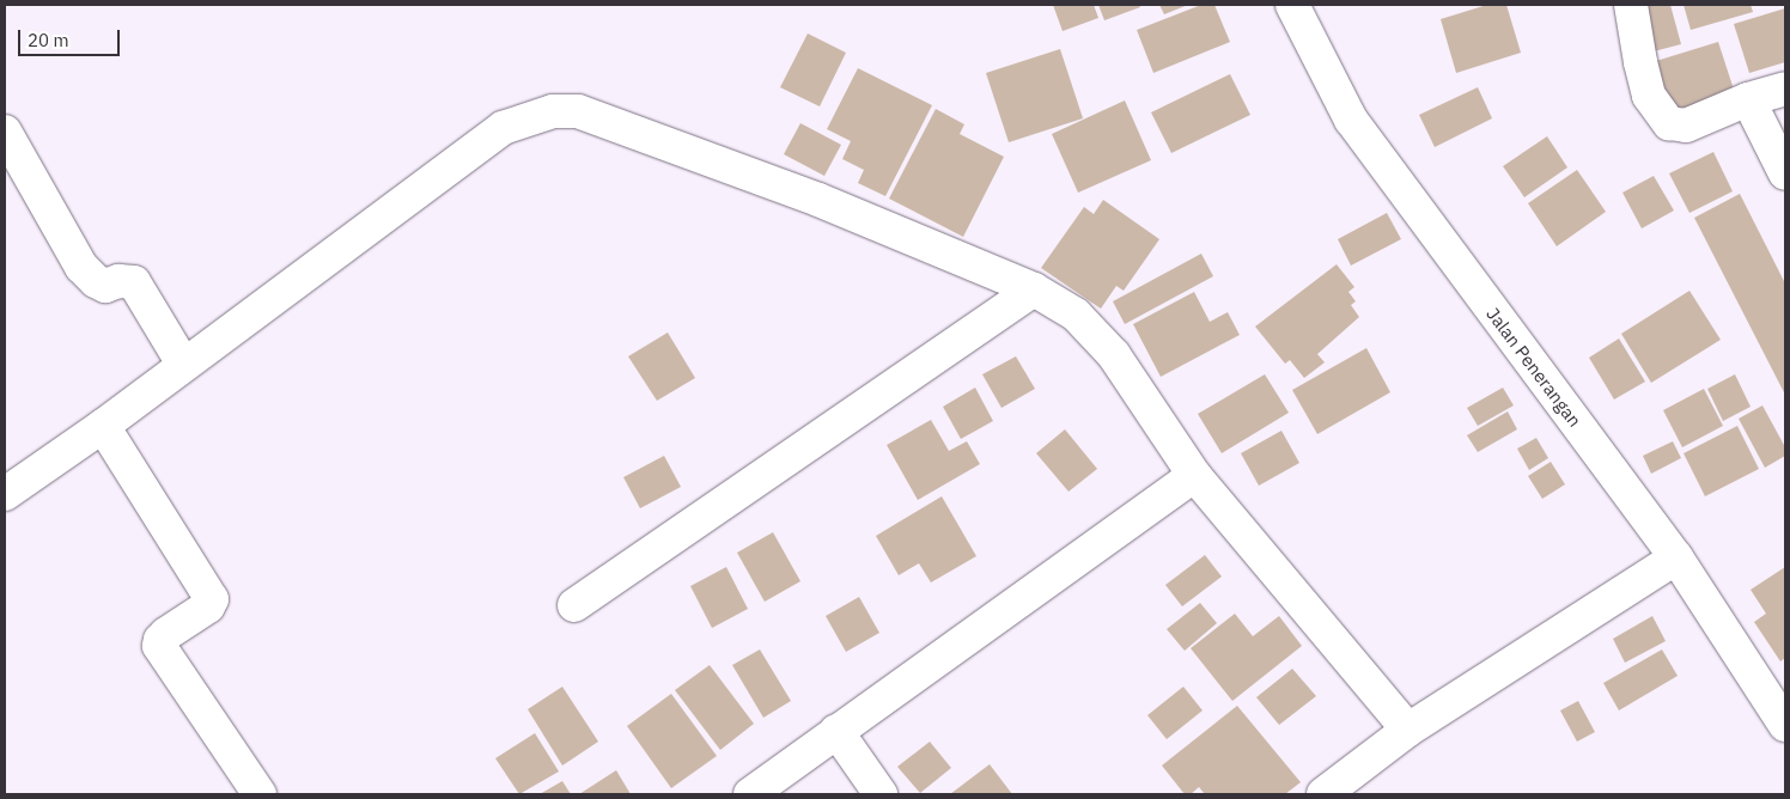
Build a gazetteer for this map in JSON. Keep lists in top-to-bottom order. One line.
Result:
{"streets":{"street":["Jalan Penerangan"]},"scale_bar":"20 m"}
